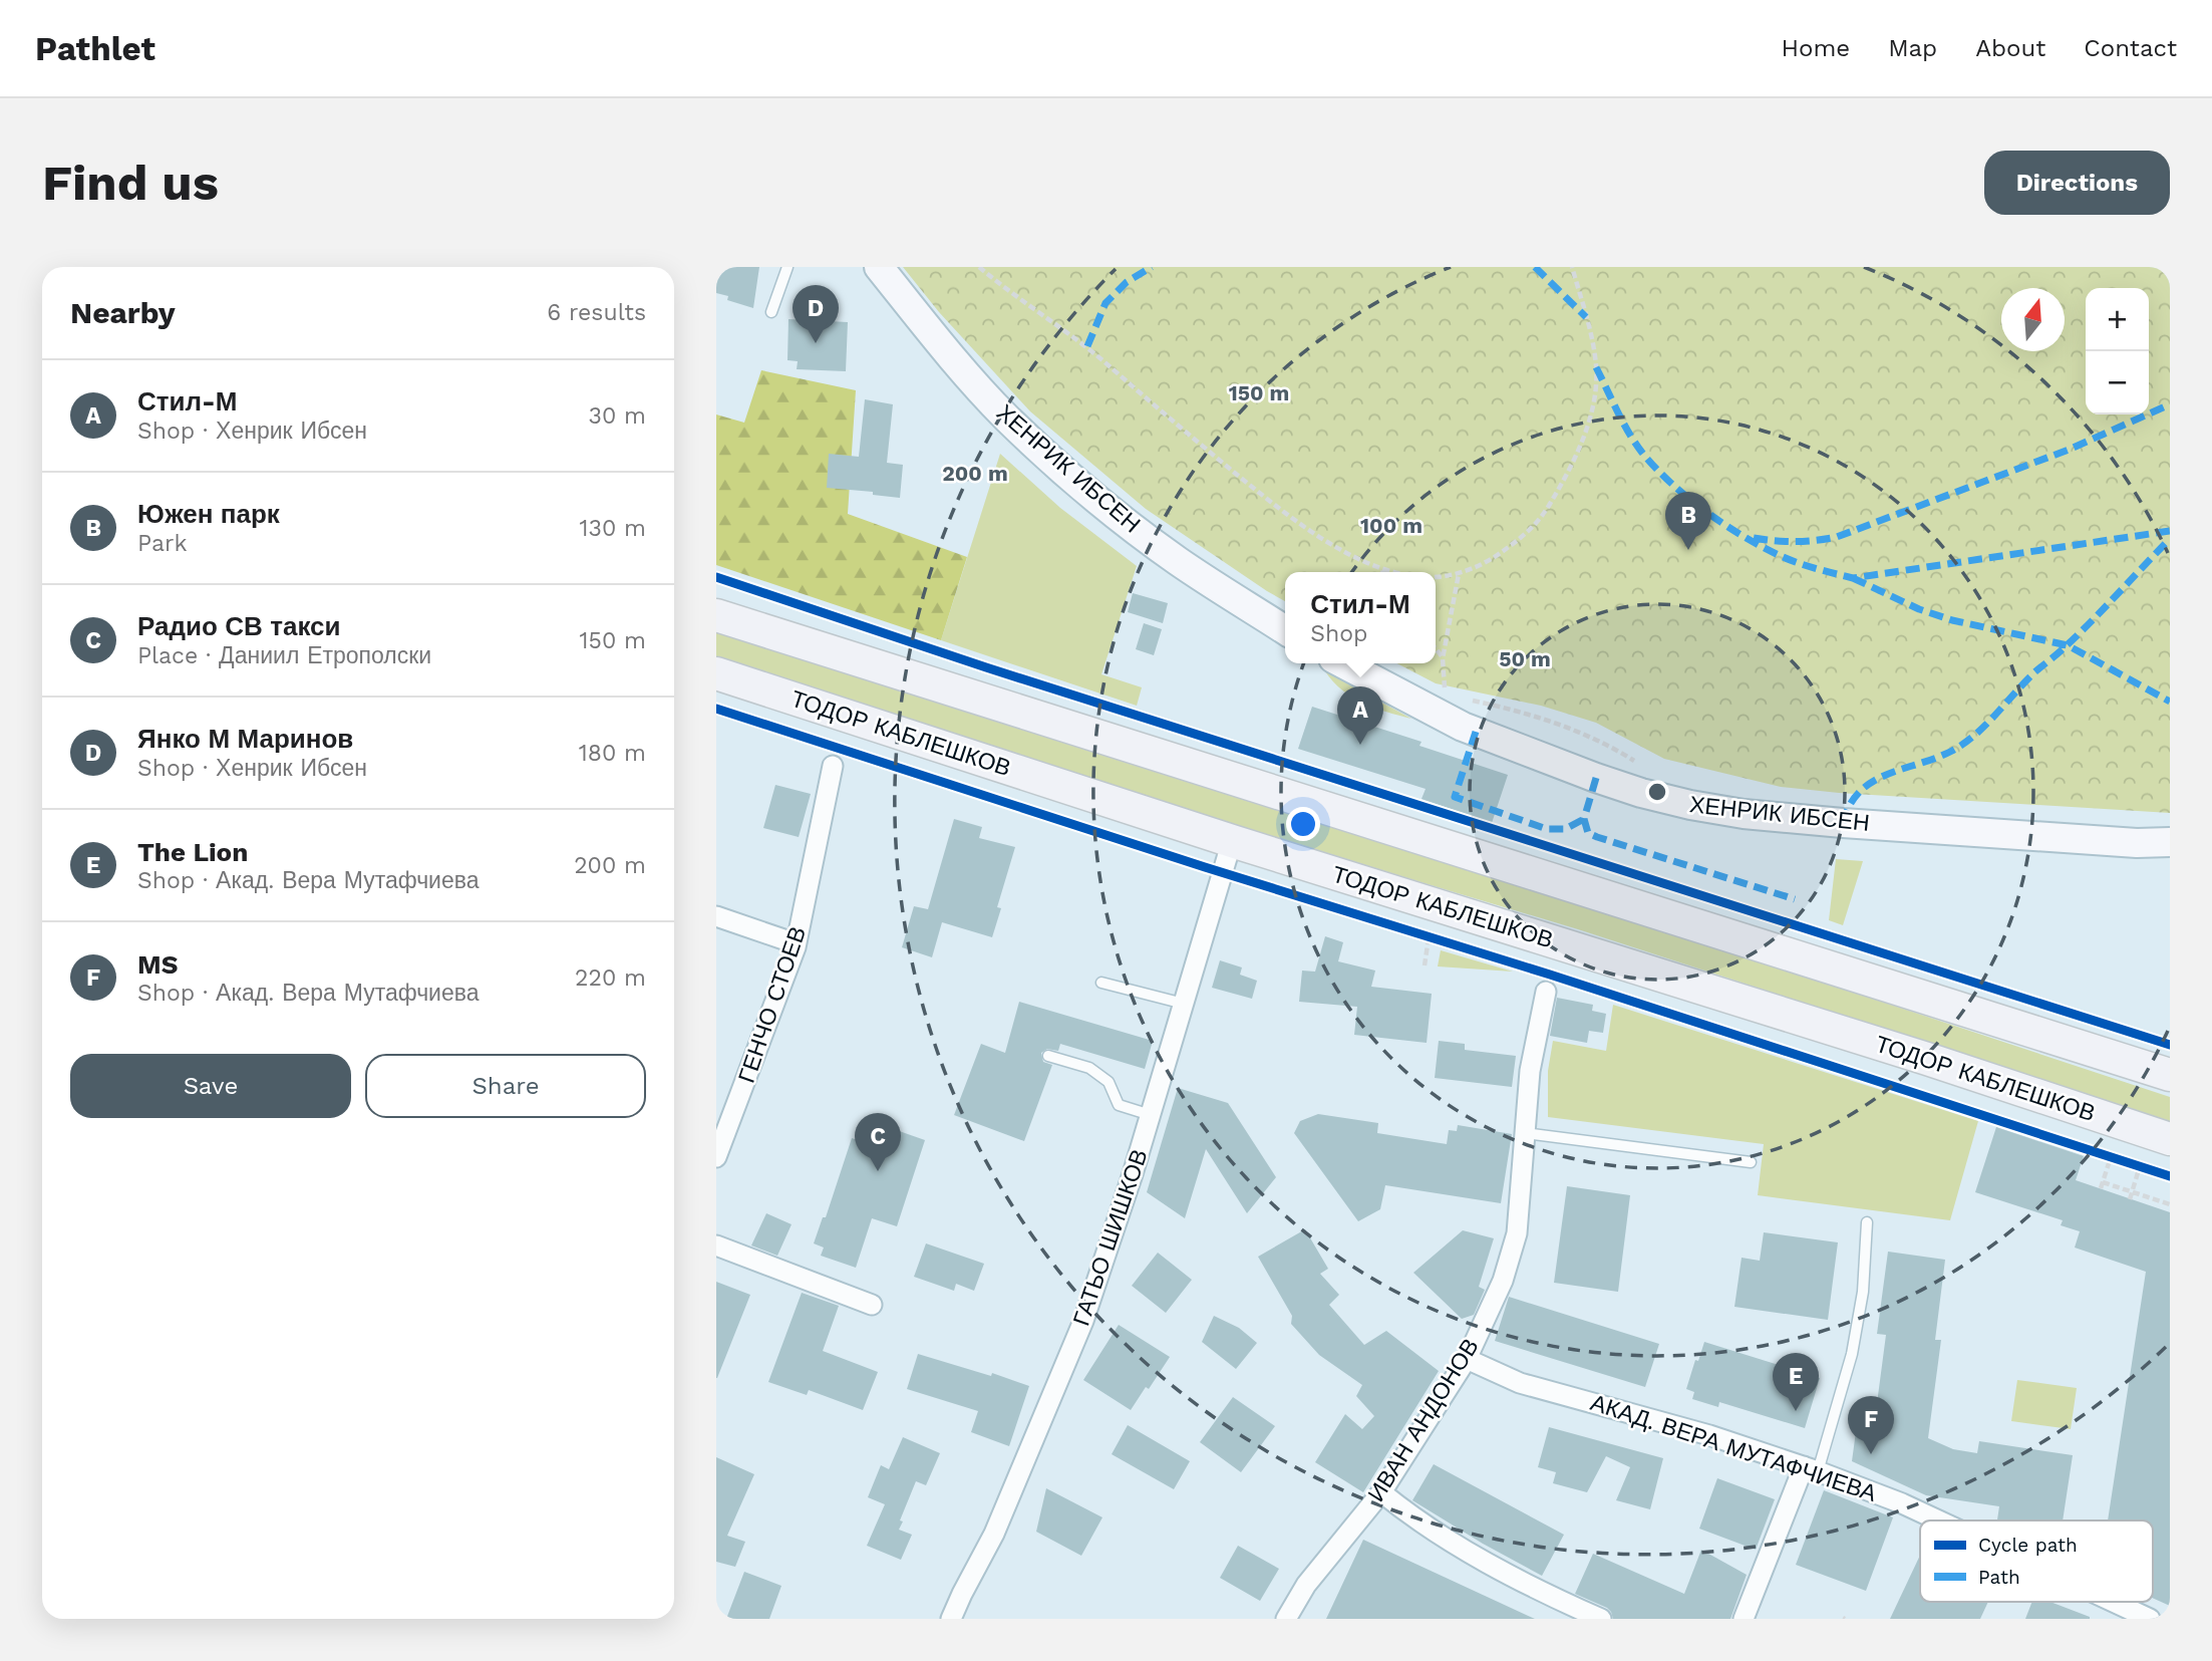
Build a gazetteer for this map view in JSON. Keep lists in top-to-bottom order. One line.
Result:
{"streets":{"main road":["ХЕНРИК ИБСЕН","ТОДОР КАБЛЕШКОВ"],"street":["ГЕНЧО СТОЕВ","ГАТЬО ШИШКОВ","ИВАН АНДОНОВ","АКАД. ВЕРА МУТАФЧИЕВА"]},"crossings":[["ТОДОР КАБЛЕШКОВ","ГАТЬО ШИШКОВ"],["ИВАН АНДОНОВ","АКАД. ВЕРА МУТАФЧИЕВА"]],"legend":["Cycle path","Path"],"north":"top","page":{"header":"Pathlet","nav":["Home","Map","About","Contact"],"buttons":["Directions",["Save","Share"]],"title":"Find us","heading":["Nearby","6 results"],"pins":["D","B","A","C","E","F"],"map_buttons":["+","−"],"list":[{"mark":"A","name":"Стил-М","note":"Shop · Хенрик Ибсен","value":"30 m"},{"mark":"B","name":"Южен парк","note":"Park","value":"130 m"},{"mark":"C","name":"Радио СВ такси","note":"Place · Даниил Етрополски","value":"150 m"},{"mark":"D","name":"Янко М Маринов","note":"Shop · Хенрик Ибсен","value":"180 m"},{"mark":"E","name":"The Lion","note":"Shop · Акад. Вера Мутафчиева","value":"200 m"},{"mark":"F","name":"MS","note":"Shop · Акад. Вера Мутафчиева","value":"220 m"}],"popup":["Стил-М","Shop"]},"rings":["150 m","200 m","100 m","50 m"]}
